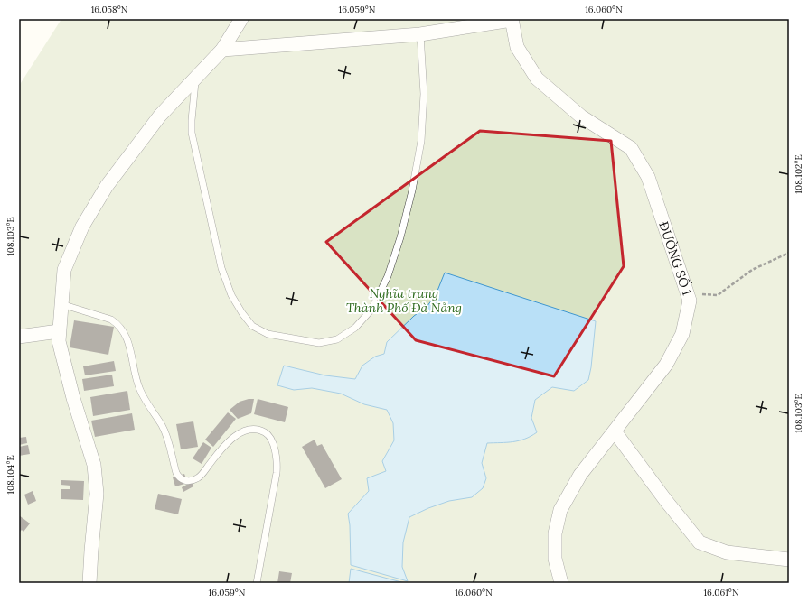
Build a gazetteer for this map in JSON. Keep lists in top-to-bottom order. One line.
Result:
{"streets":{"street":["ĐƯỜNG SỐ 1"]},"parks":["Nghĩa trang Thành Phố Đà Nẵng"],"coordinates":["16.058°N","16.059°N","16.060°N","108.102°E","108.103°E","108.104°E","16.061°N"]}
